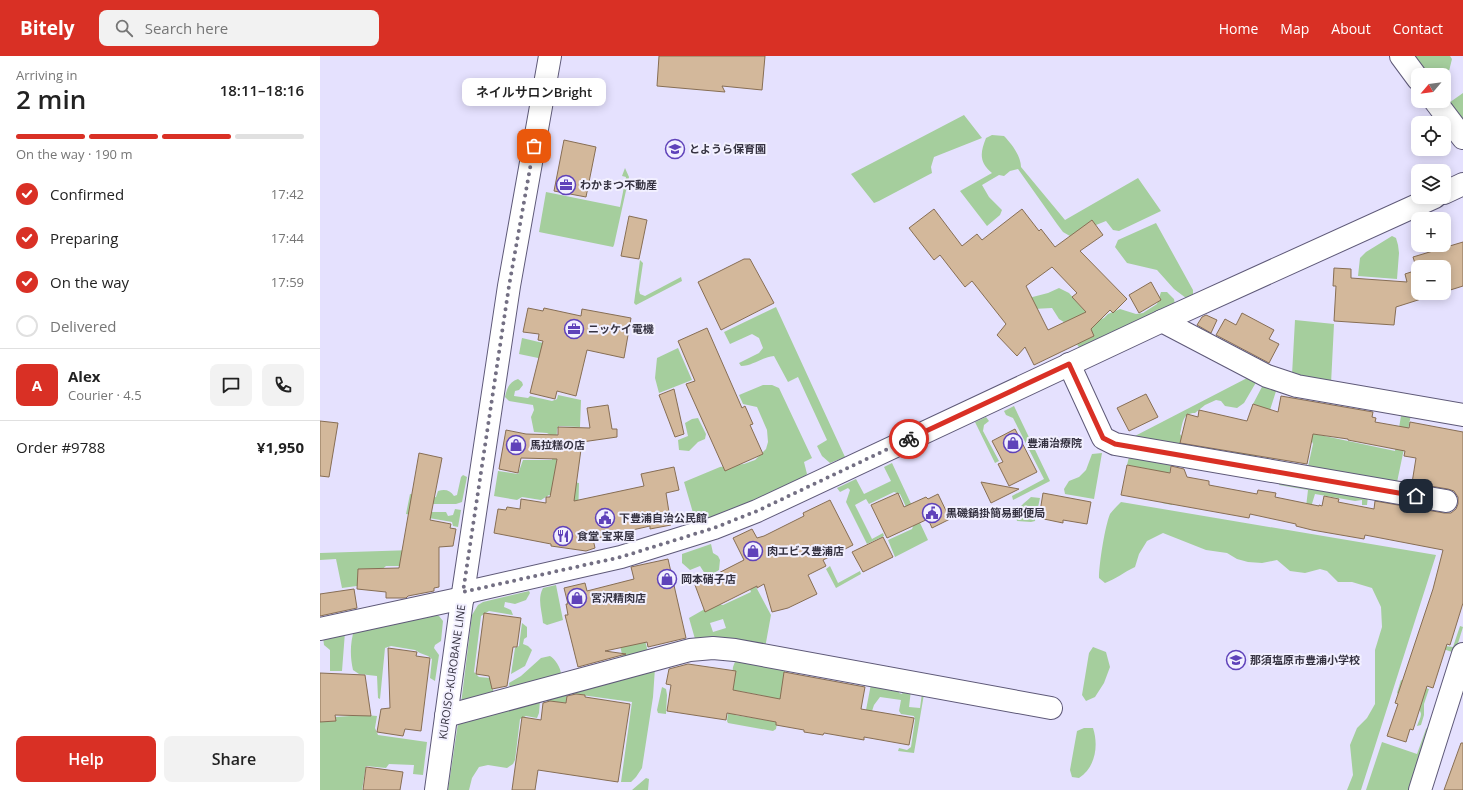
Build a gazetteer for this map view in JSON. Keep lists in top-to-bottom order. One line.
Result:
{"streets":{"street":["KUROISO-KUROBANE LINE"]},"places":{"other":["ネイルサロンBright"],"school or university":["とようら保育園","那須塩原市豊浦小学校"],"office":["わかまつ不動産","ニッケイ電機"],"shop":["豊浦治療院","馬拉糕の店","肉エビス豊浦店","岡本硝子店","宮沢精肉店"],"public building":["黒磯鍋掛簡易郵便局","下豊浦自治公民館"],"restaurant":["食堂 宝来屋"]},"north":"bottom left","page":{"header":"Bitely","search":"Search here","nav":["Home","Map","About","Contact"],"heading":["2 min","Arriving in","18:11–18:16"],"panel":["Alex","Courier · 4.5","Order #9788","¥1,950"],"map_buttons":["+","−"],"bubble":"ネイルサロンBright","bar":"On the way · 190 m","list":[["Confirmed","17:42"],["Preparing","17:44"],["On the way","17:59"],"Delivered"],"round":"A","buttons":["Help","Share"]}}
